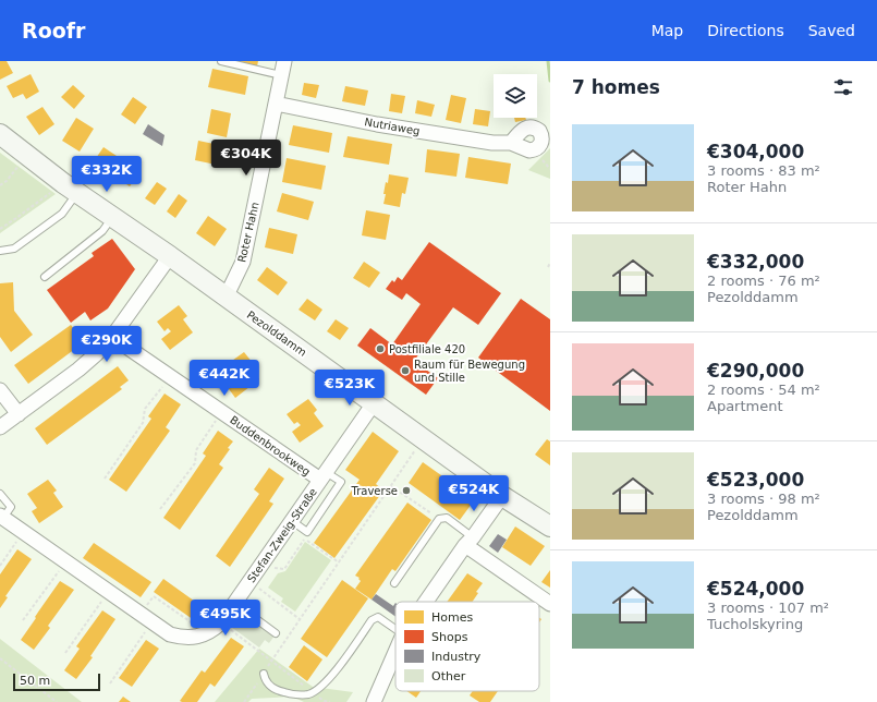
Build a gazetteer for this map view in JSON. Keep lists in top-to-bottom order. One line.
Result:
{"streets":{"street":["Nutriaweg","Roter Hahn","Pezolddamm","Buddenbrookweg","Stefan-Zweig-Straße"]},"crossings":[["Nutriaweg","Roter Hahn"],["Roter Hahn","Pezolddamm"],["Pezolddamm","Stefan-Zweig-Straße"],["Buddenbrookweg","Stefan-Zweig-Straße"]],"places":["Postfiliale 420","Raum für Bewegung und Stille","Traverse"],"legend":["Homes","Shops","Industry","Other"],"scale_bar":"50 m","page":{"header":"Roofr","nav":["Map","Directions","Saved"],"heading":"7 homes","list":[{"name":"€304,000","note":"3 rooms · 83 m² · Roter Hahn"},{"name":"€332,000","note":"2 rooms · 76 m² · Pezolddamm"},{"name":"€290,000","note":"2 rooms · 54 m² · Apartment"},{"name":"€523,000","note":"3 rooms · 98 m² · Pezolddamm"},{"name":"€524,000","note":"3 rooms · 107 m² · Tucholskyring"}],"price":["€304K","€332K","€290K","€442K","€523K","€524K","€495K"],"scale":"50 m"}}
